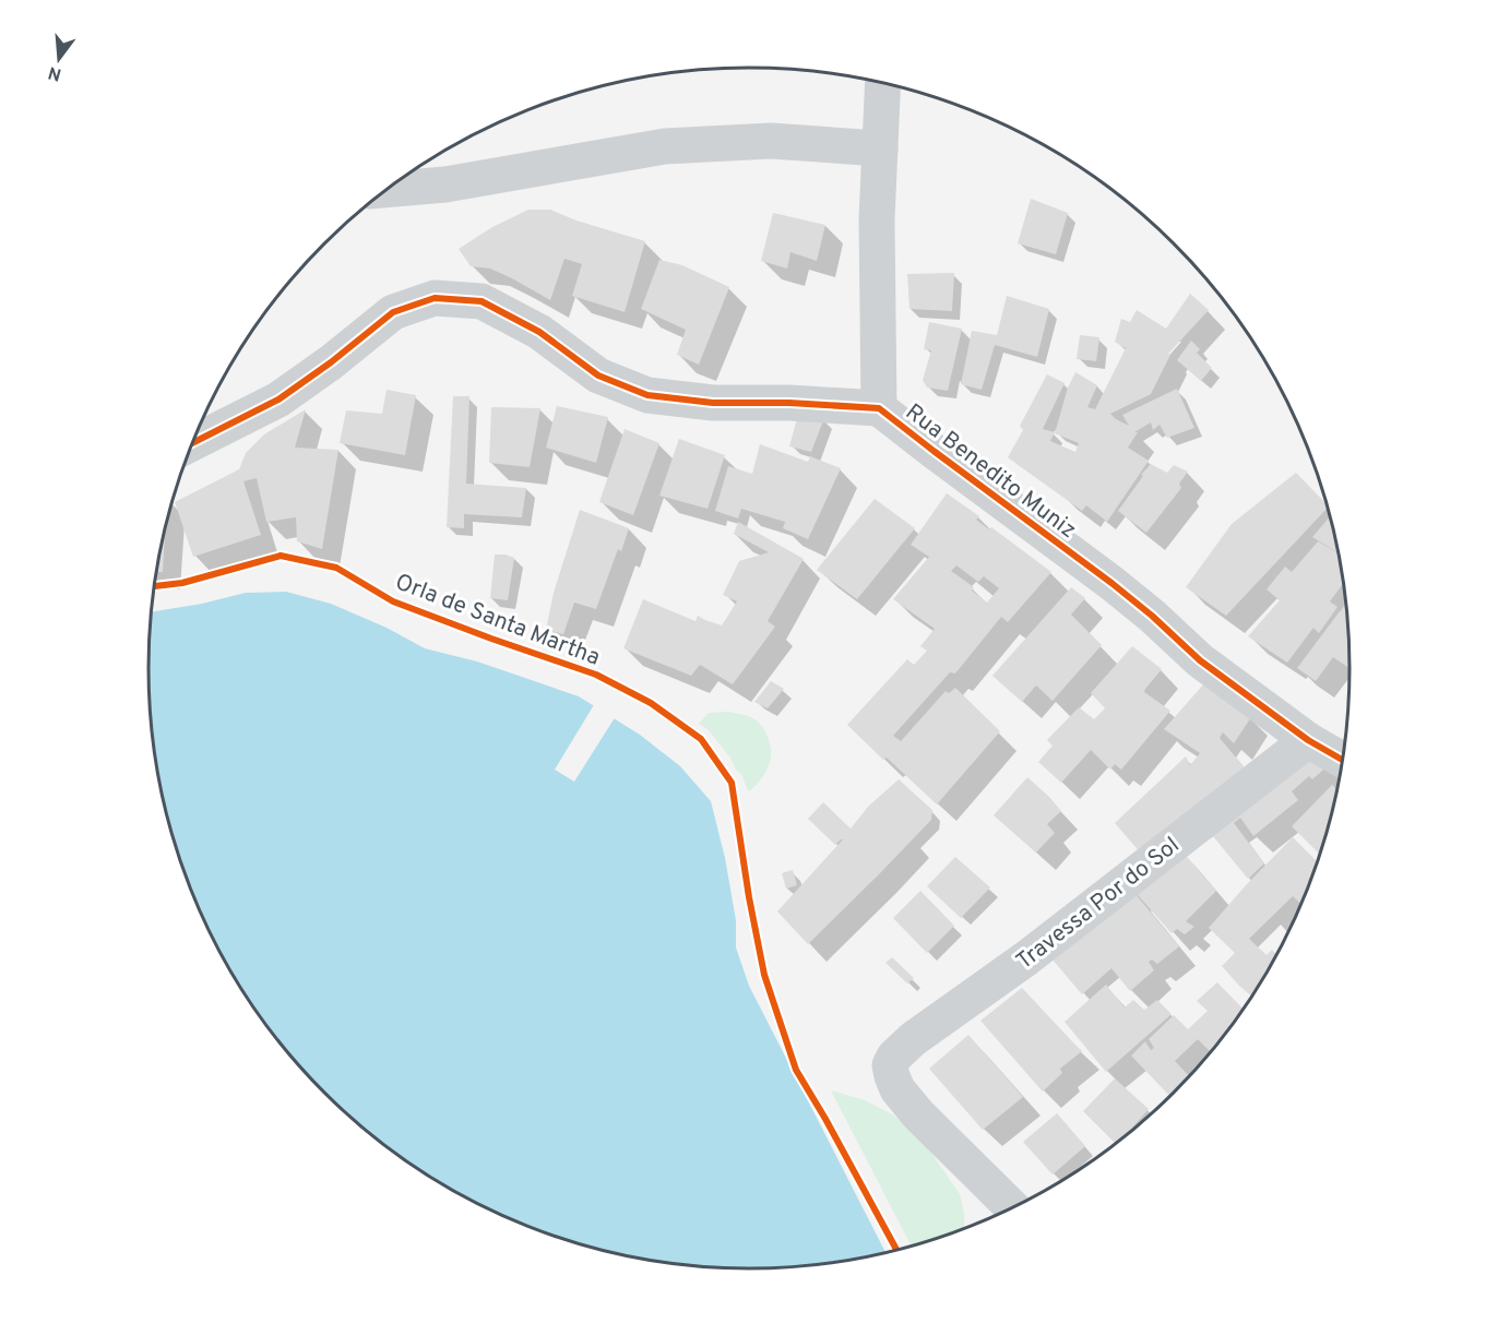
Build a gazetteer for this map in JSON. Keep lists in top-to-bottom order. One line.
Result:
{"streets":{"street":["Rua Benedito Muniz","Travessa Por do Sol"],"cycle path":["Orla de Santa Martha"]},"crossings":[["Rua Benedito Muniz","Travessa Por do Sol"]],"north":"bottom"}
